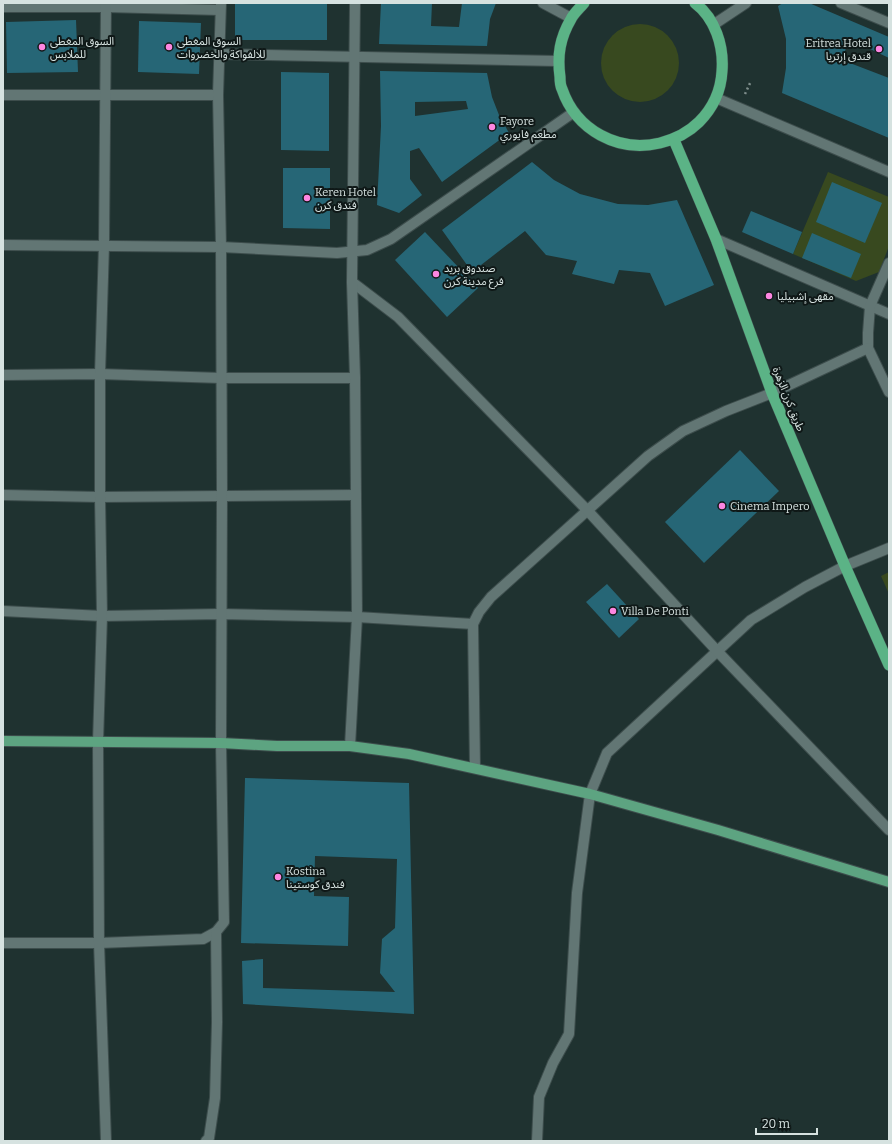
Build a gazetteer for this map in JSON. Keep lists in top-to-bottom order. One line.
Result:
{"streets":{"highway":["طريق كرن الزهرة"]},"places":["السوق المغطى للملابس","السوق المغطى للالفواكة والخضروات","Eritrea Hotel قندق إرتريا","Fayore مطعم فايوري","Keren Hotel فندق كرن","صندوق بريد فرع مدينة كرن","مقهى إشبيليا","Cinema Impero","Villa De Ponti","Kostina فندق كوستينا"],"scale_bar":"20 m"}
